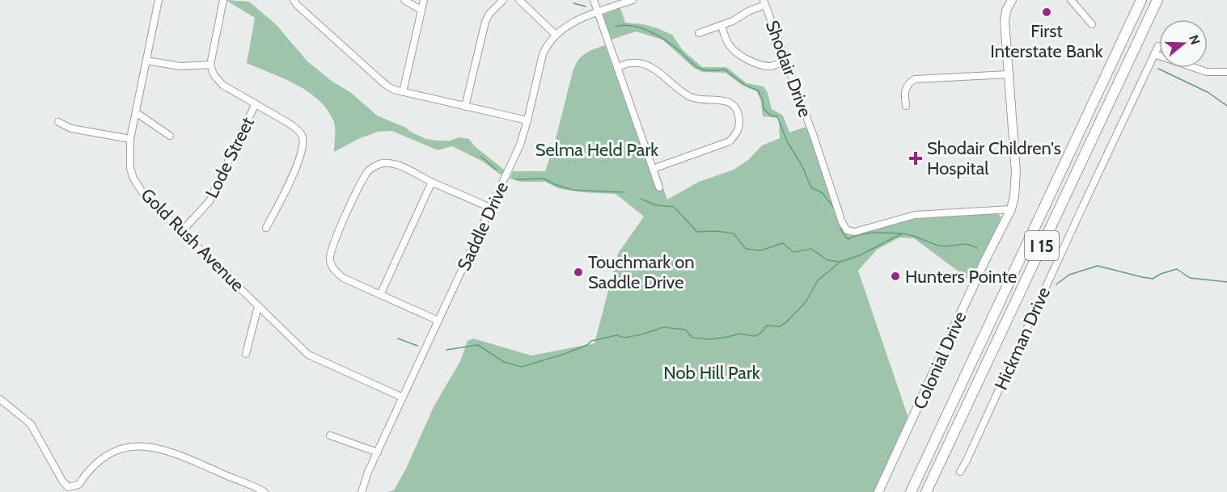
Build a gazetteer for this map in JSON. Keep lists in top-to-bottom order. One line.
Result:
{"streets":{"highway":["I 15"],"main road":["Colonial Drive"],"street":["Shodair Drive","Lode Street","Saddle Drive","Gold Rush Avenue","Hickman Drive"]},"crossings":[["Shodair Drive","Colonial Drive"],["Lode Street","Gold Rush Avenue"],["Saddle Drive","Gold Rush Avenue"]],"parks":["Selma Held Park","Nob Hill Park"],"places":{"other":["First Interstate Bank","Touchmark on Saddle Drive","Hunters Pointe"],"health":["Shodair Children's Hospital"]},"north":"right"}
